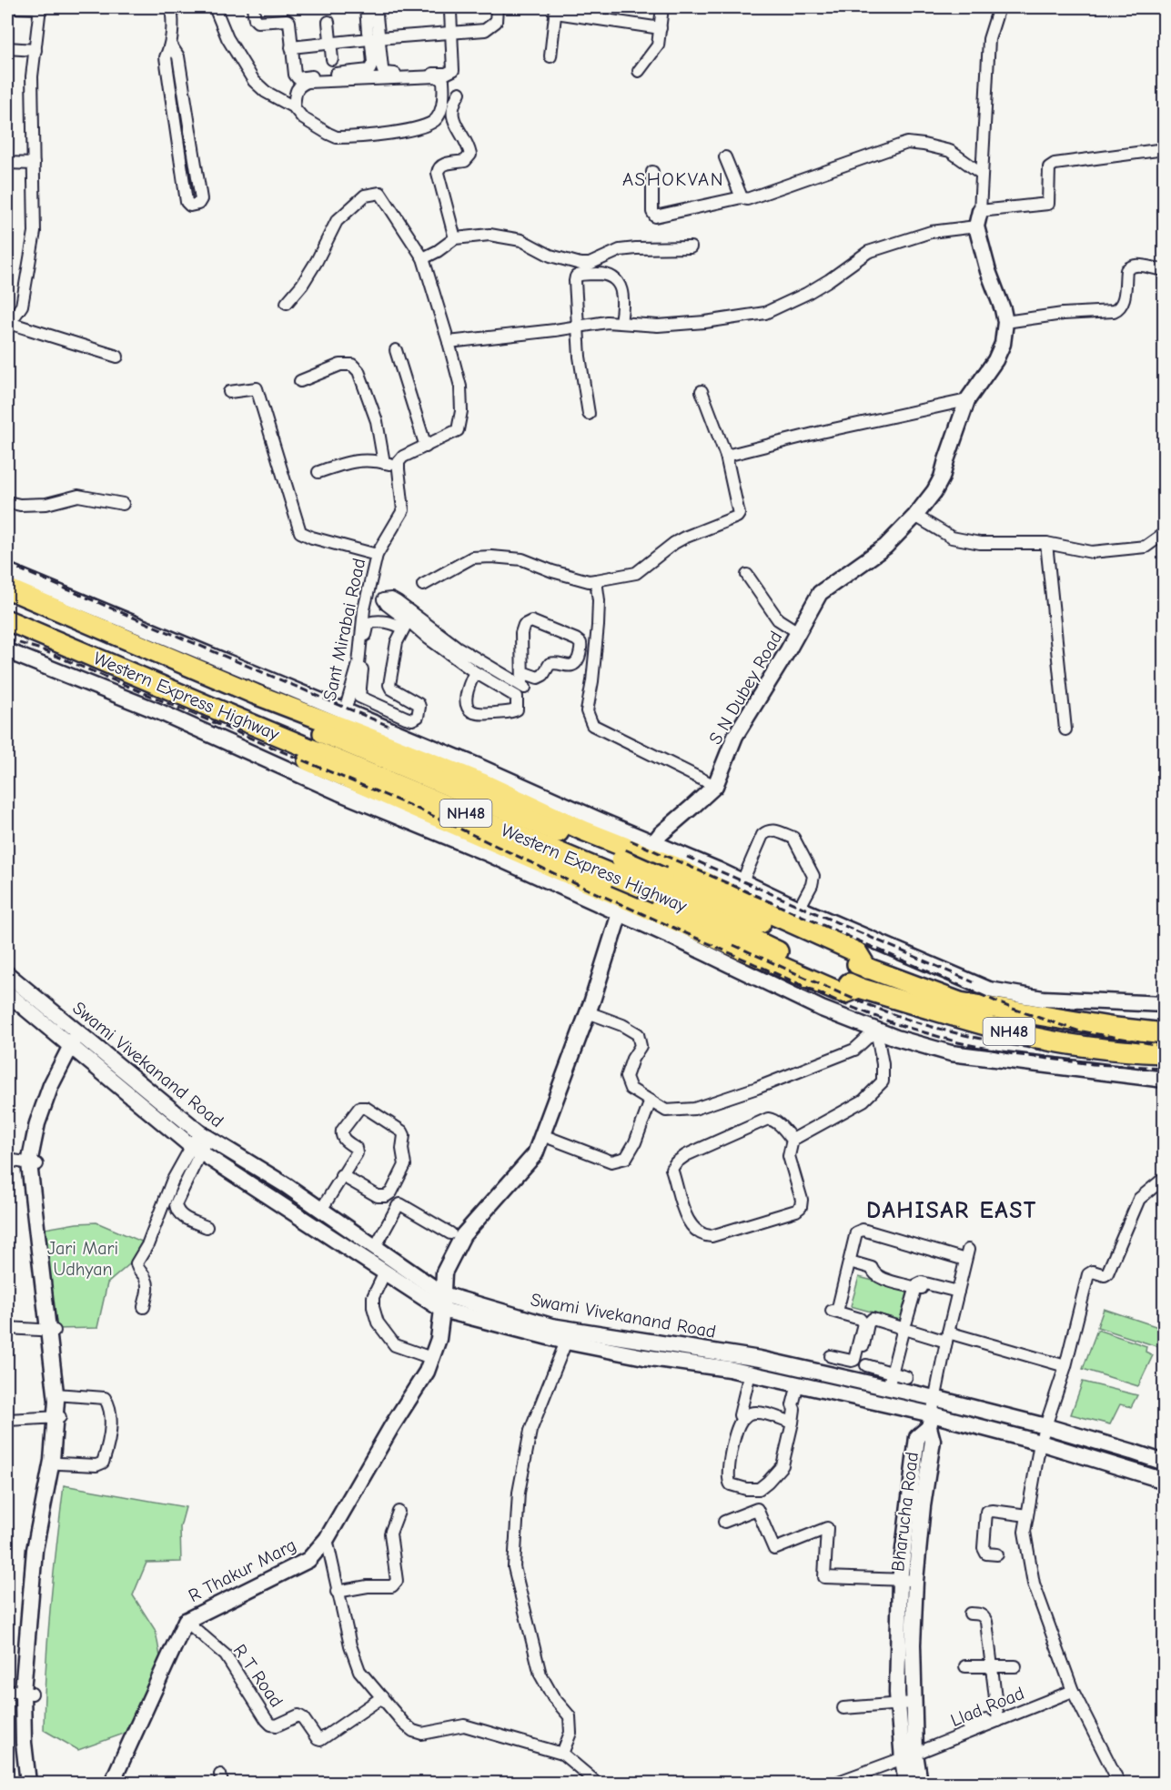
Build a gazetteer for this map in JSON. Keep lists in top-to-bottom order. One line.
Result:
{"streets":{"highway":["Western Express Highway","NH48"],"street":["Sant Mirabai Road","S N Dubey Road","Swami Vivekanand Road","Bharucha Road","R Thakur Marg","R T Road","Llad Road"]},"crossings":[["S N Dubey Road","Swami Vivekanand Road"],["S N Dubey Road","R Thakur Marg"],["Swami Vivekanand Road","Bharucha Road"],["Swami Vivekanand Road","R Thakur Marg"],["Bharucha Road","Llad Road"],["R Thakur Marg","R T Road"]],"districts":["ASHOKVAN","DAHISAR EAST"],"parks":["Jari Mari Udhyan"]}
